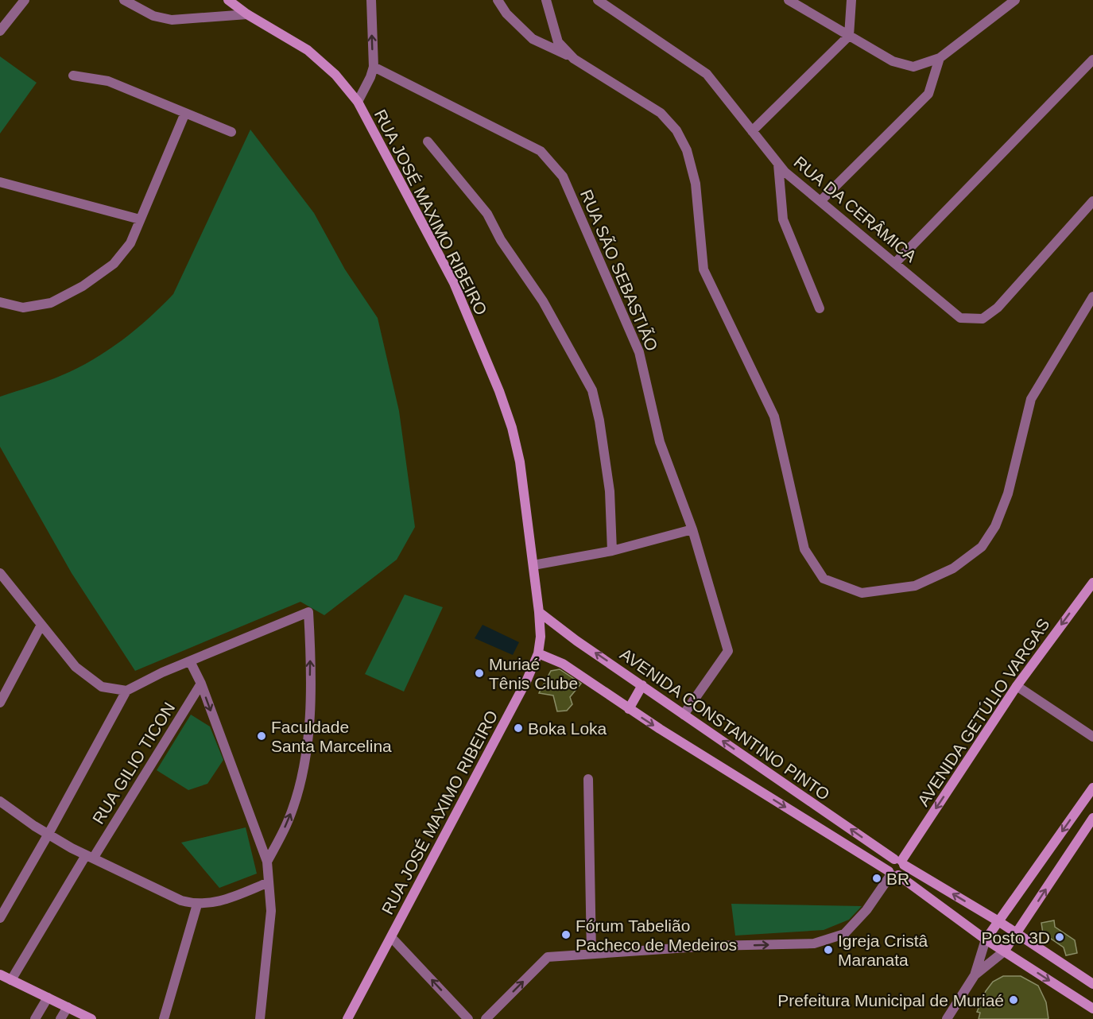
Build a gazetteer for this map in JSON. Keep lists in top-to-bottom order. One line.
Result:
{"streets":{"street":["RUA DA CERÂMICA","RUA JOSÉ MAXIMO RIBEIRO","RUA SÃO SEBASTIÃO","AVENIDA GETÚLIO VARGAS","AVENIDA CONSTANTINO PINTO","RUA GILIO TICON"]},"crossings":[["RUA JOSÉ MAXIMO RIBEIRO","AVENIDA CONSTANTINO PINTO"],["RUA SÃO SEBASTIÃO","AVENIDA CONSTANTINO PINTO"],["AVENIDA GETÚLIO VARGAS","AVENIDA CONSTANTINO PINTO"]],"one_way":["AVENIDA GETÚLIO VARGAS"],"places":["Muriaé Tênis Clube","Boka Loka","Faculdade Santa Marcelina","BR","Fórum Tabelião Pacheco de Medeiros","Posto 3D","Igreja Cristâ Maranata","Prefeitura Municipal de Muriaé"]}
